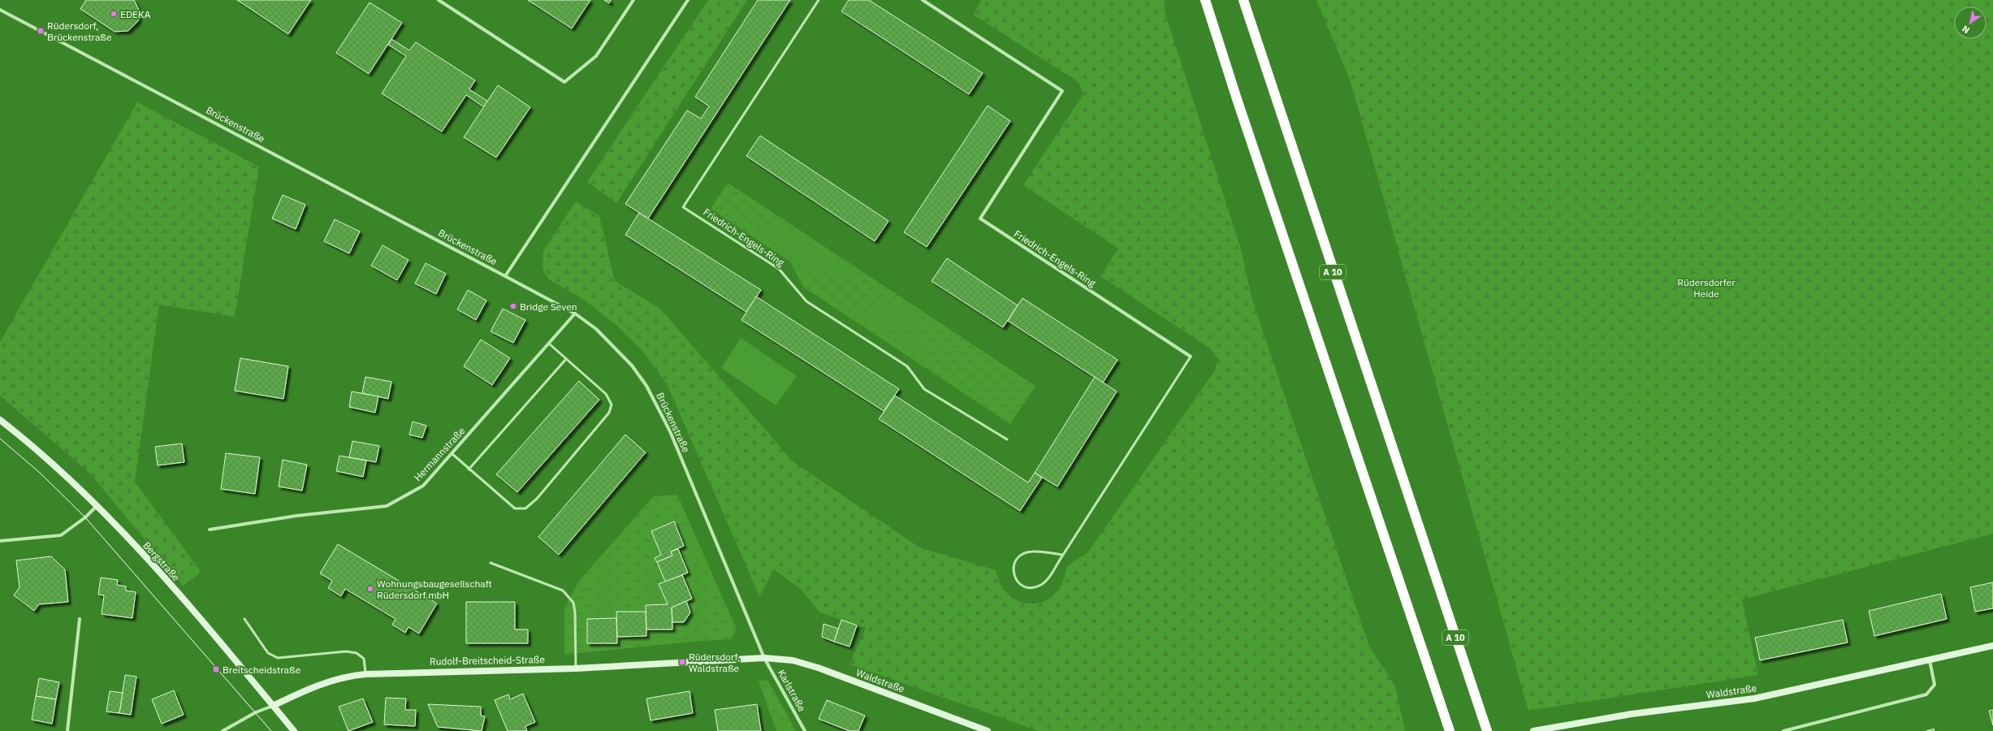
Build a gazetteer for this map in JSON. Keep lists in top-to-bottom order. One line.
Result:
{"streets":{"highway":["A 10"],"street":["Brückenstraße","Friedrich-Engels-Ring","Hermannstraße","Bergstraße","Rudolf-Breitscheid-Straße","Waldstraße","Karlstraße"]},"crossings":[["Brückenstraße","Hermannstraße"],["Brückenstraße","Rudolf-Breitscheid-Straße"],["Brückenstraße","Waldstraße"],["Brückenstraße","Karlstraße"],["Bergstraße","Rudolf-Breitscheid-Straße"],["Rudolf-Breitscheid-Straße","Waldstraße"],["Rudolf-Breitscheid-Straße","Karlstraße"],["Waldstraße","Karlstraße"]],"parks":["Rüdersdorfer Heide"],"places":{"other":["EDEKA","Bridge Seven","Wohnungsbaugesellschaft Rüdersdorf mbH"],"transit":["Rüdersdorf, Brückenstraße","Rüdersdorf, Waldstraße","Breitscheidstraße"]},"north":"bottom left"}
